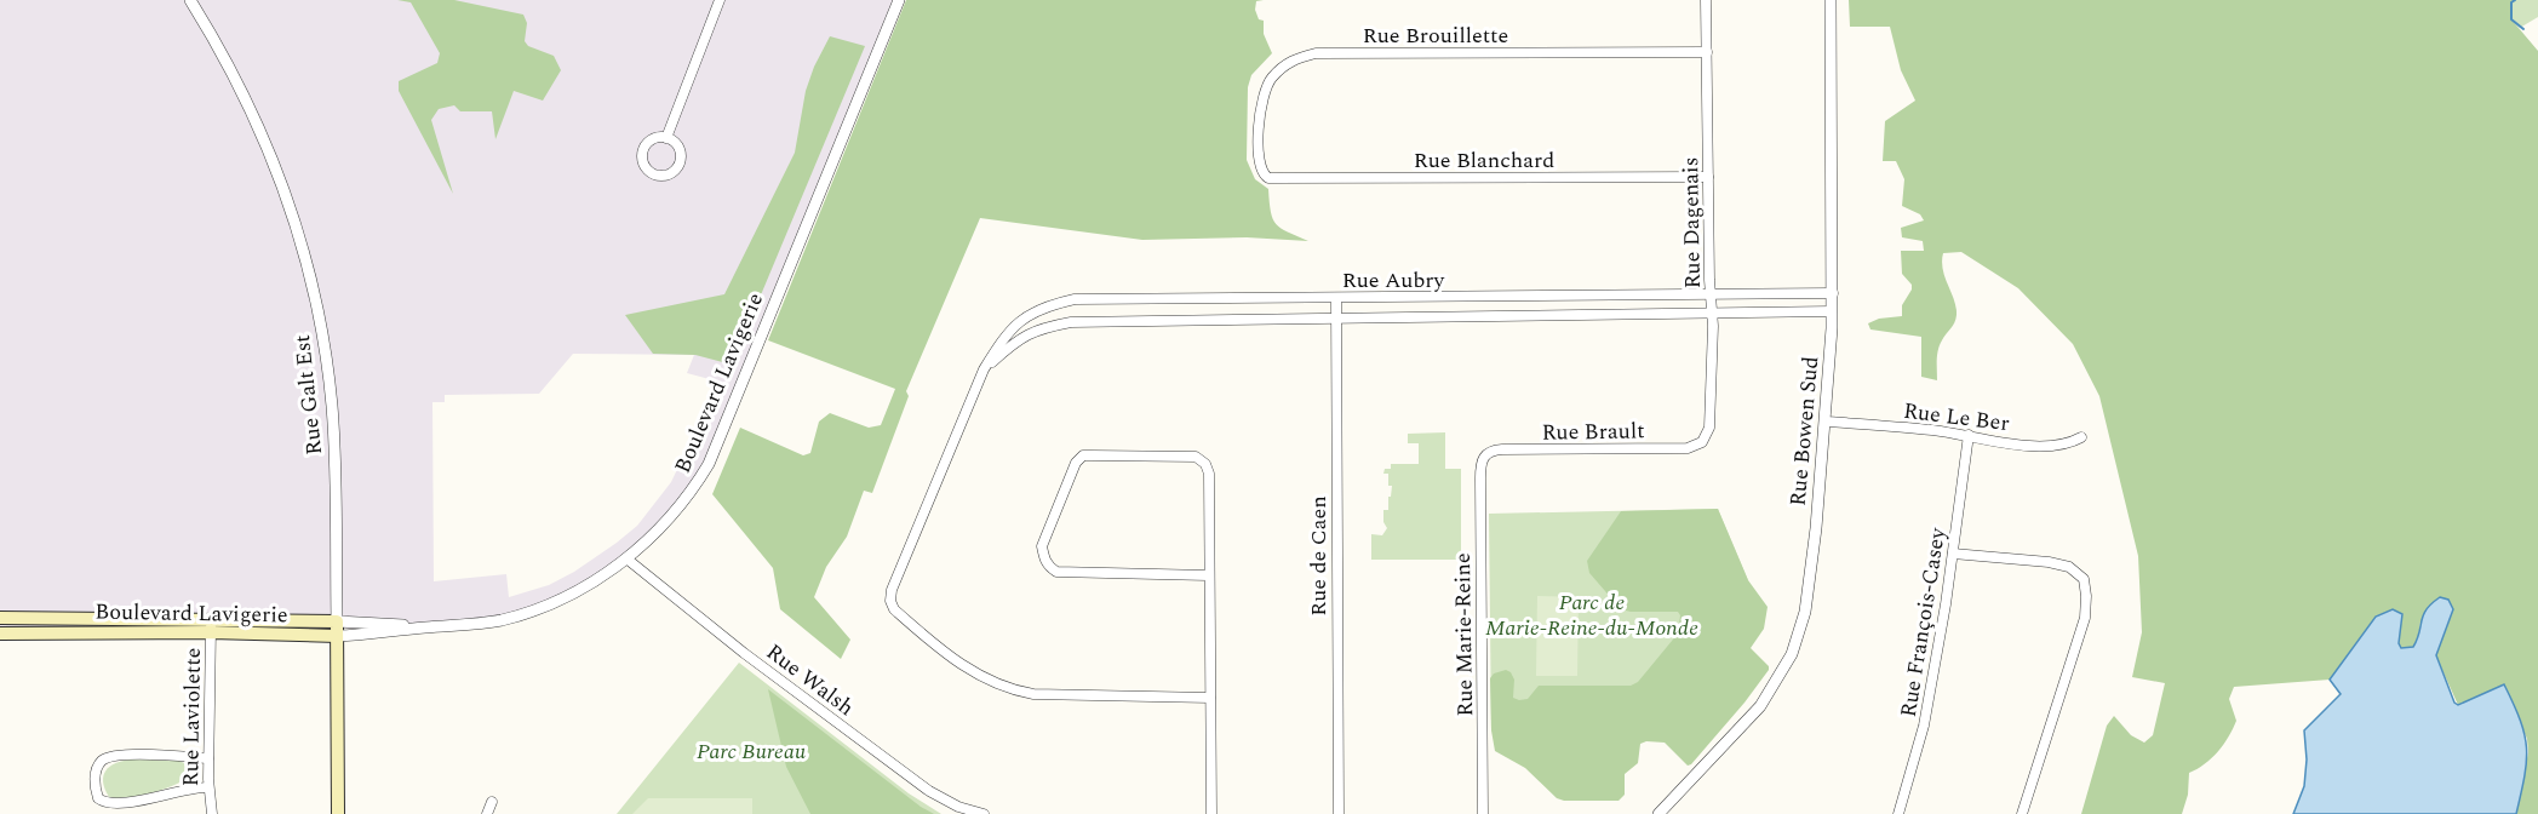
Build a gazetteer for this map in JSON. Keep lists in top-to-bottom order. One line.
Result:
{"streets":{"main road":["Boulevard Lavigerie","Rue Galt Est"],"street":["Rue Brouillette","Rue Blanchard","Rue Dagenais","Rue Aubry","Rue Le Ber","Rue Brault","Rue Bowen Sud","Rue de Caen","Rue François-Casey","Rue Marie-Reine","Rue Walsh","Rue Laviolette"]},"crossings":[["Rue Brouillette","Rue Blanchard"],["Rue Brouillette","Rue Dagenais"],["Rue Blanchard","Rue Dagenais"],["Rue Dagenais","Rue Aubry"],["Rue Dagenais","Rue Brault"],["Rue Aubry","Rue Bowen Sud"],["Rue Aubry","Rue de Caen"],["Boulevard Lavigerie","Rue Galt Est"],["Boulevard Lavigerie","Rue Walsh"],["Boulevard Lavigerie","Rue Laviolette"],["Rue Le Ber","Rue Bowen Sud"],["Rue Le Ber","Rue François-Casey"],["Rue Brault","Rue Marie-Reine"]],"parks":["Parc de Marie-Reine-du-Monde","Parc Bureau"]}
